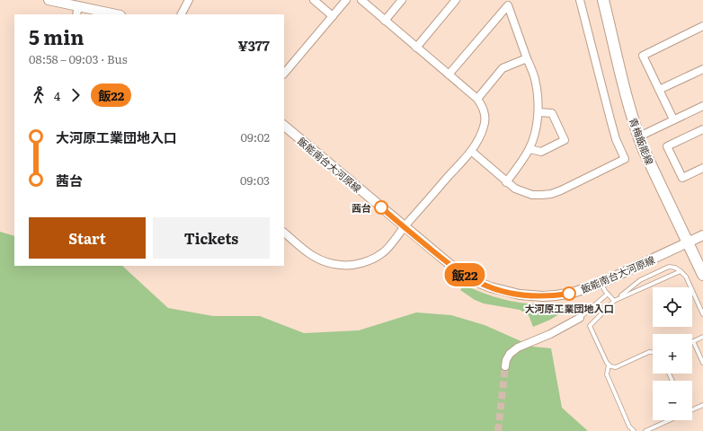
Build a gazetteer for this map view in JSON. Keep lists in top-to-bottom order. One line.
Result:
{"streets":{"main road":["青梅飯能線"],"street":["飯能南台大河原線"]},"crossings":[["青梅飯能線","飯能南台大河原線"]],"places":["茜台","大河原工業団地入口"],"lines":["bus line 飯22"],"page":{"on_map":"飯22","heading":["5 min","08:58 – 09:03 · Bus","¥377"],"legs":["4","飯22"],"list":[{"name":"大河原工業団地入口","value":"09:02"},{"name":"茜台","value":"09:03"}],"buttons":["Start","Tickets"],"map_buttons":["+","−"]}}
